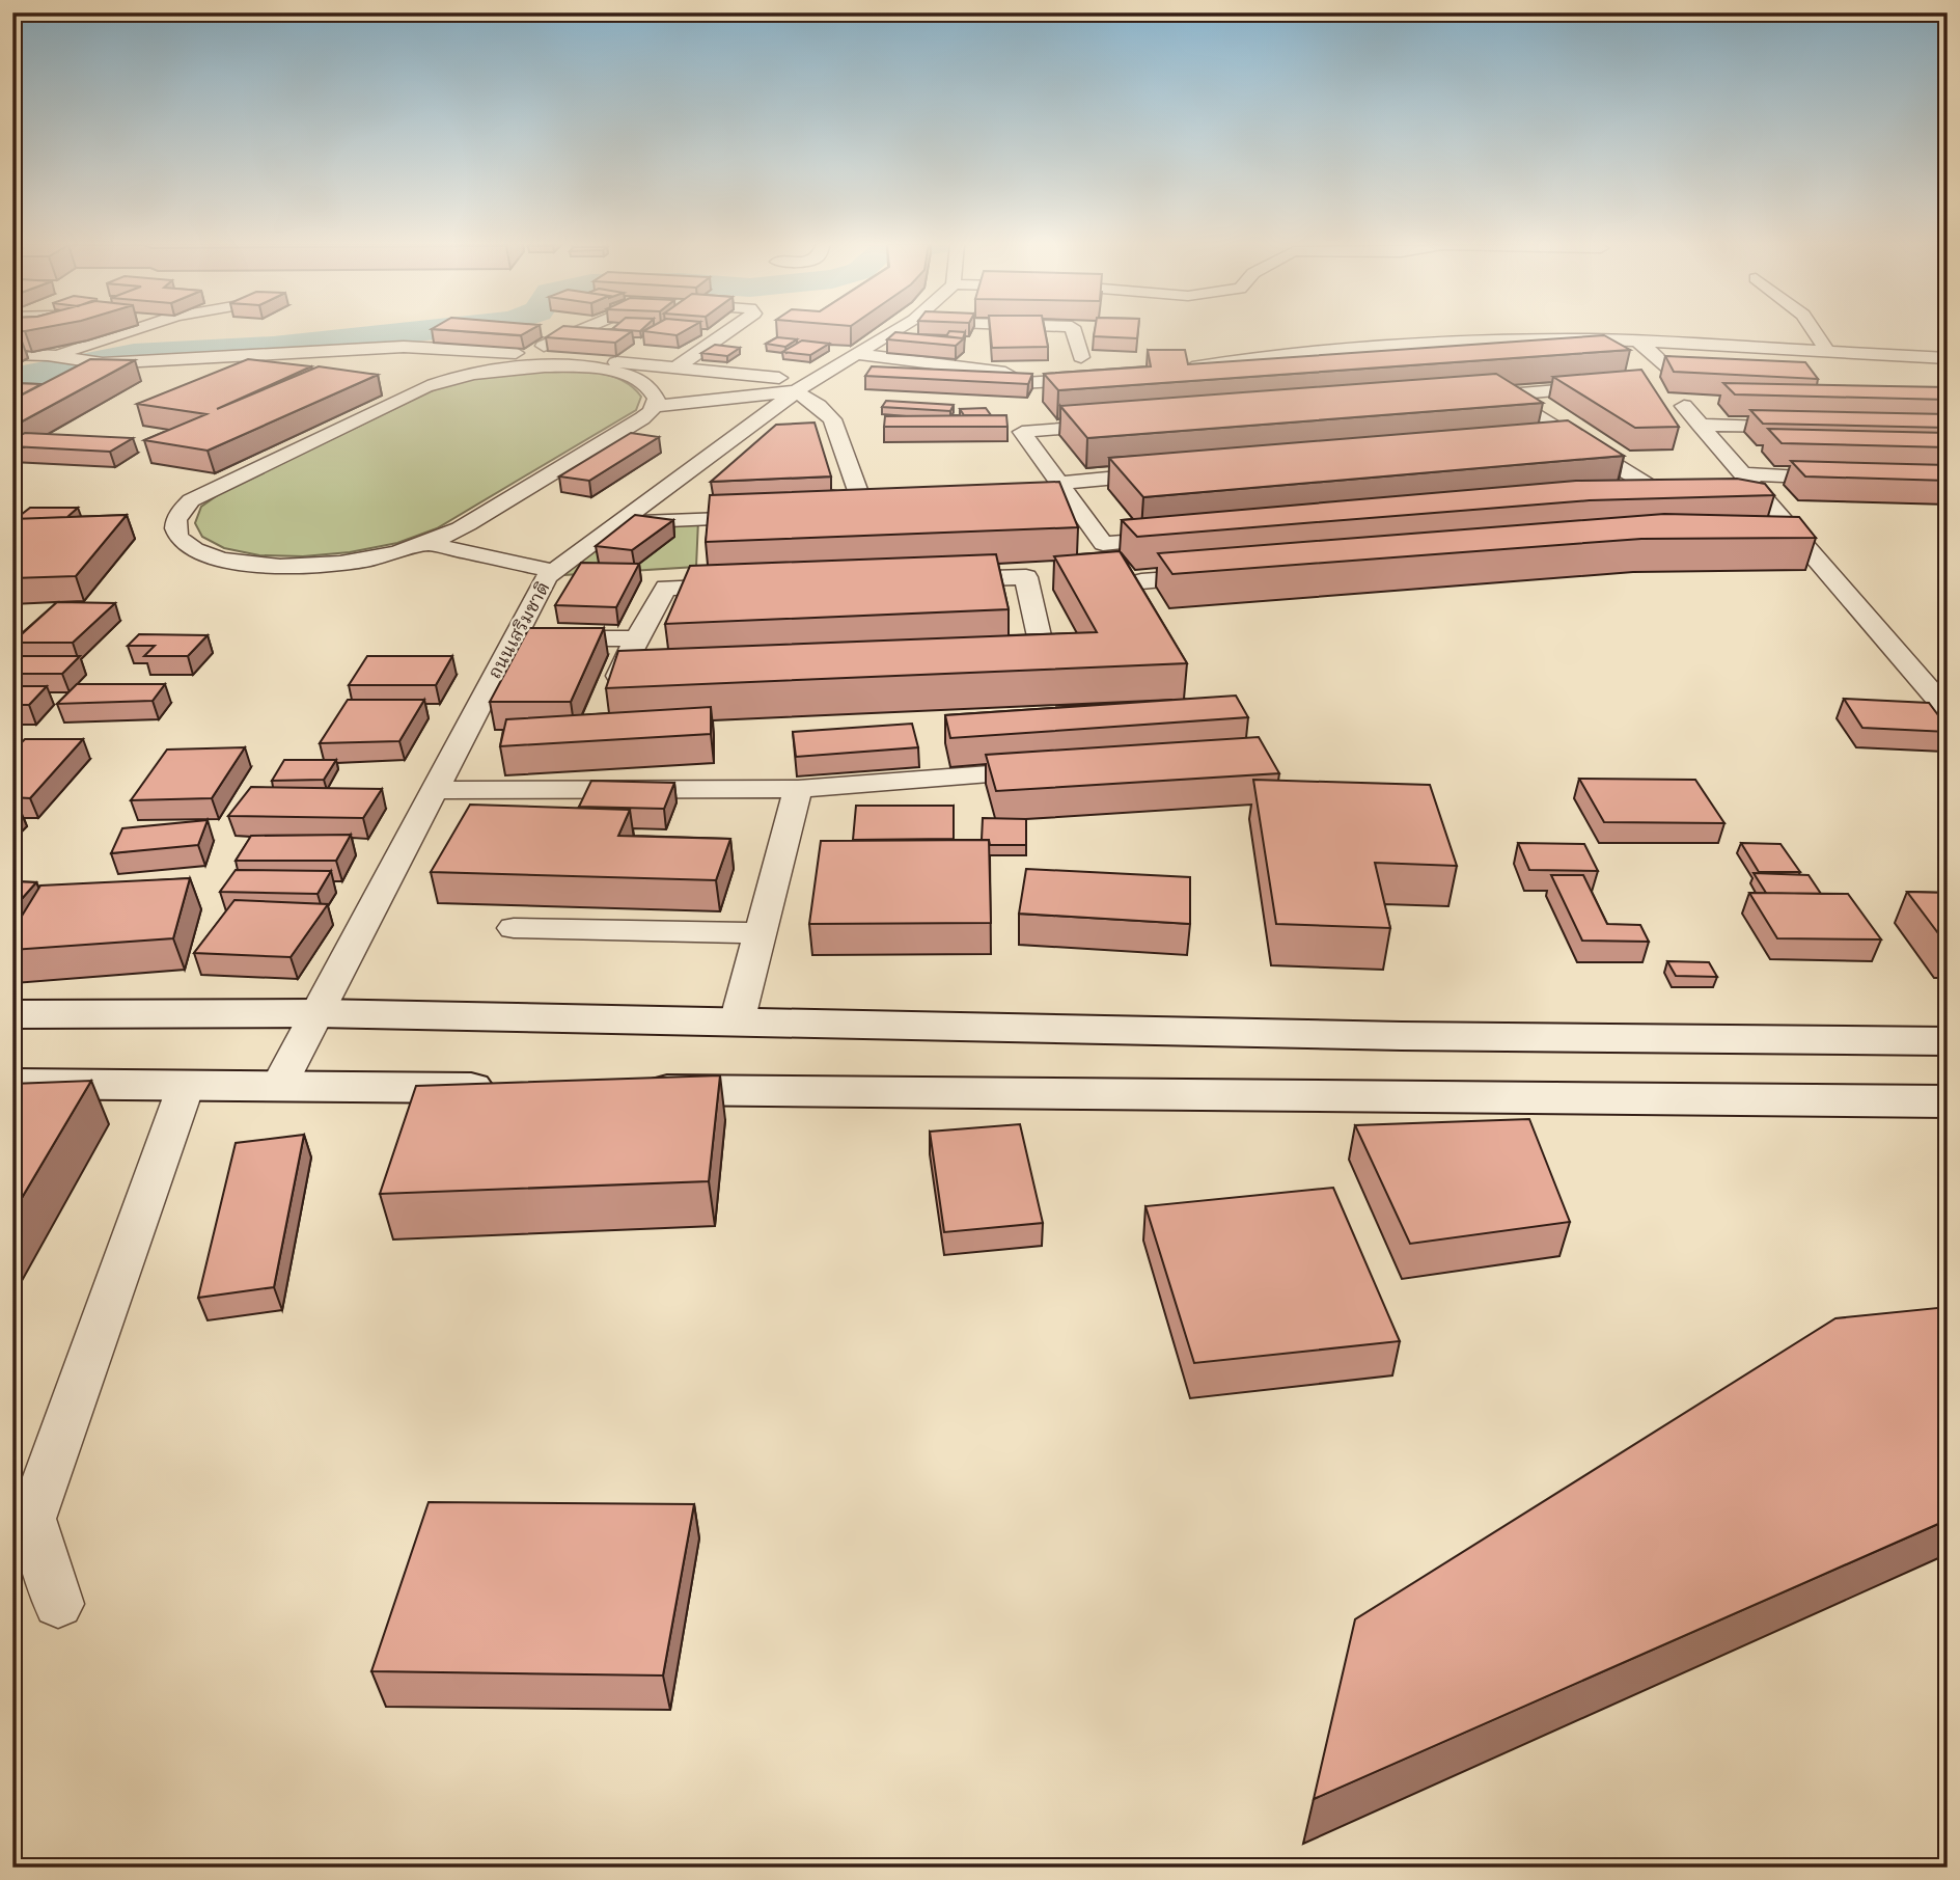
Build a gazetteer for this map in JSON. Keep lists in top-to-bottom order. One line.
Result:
{"streets":{"street":["ถนนเสริมชาติ"]}}
